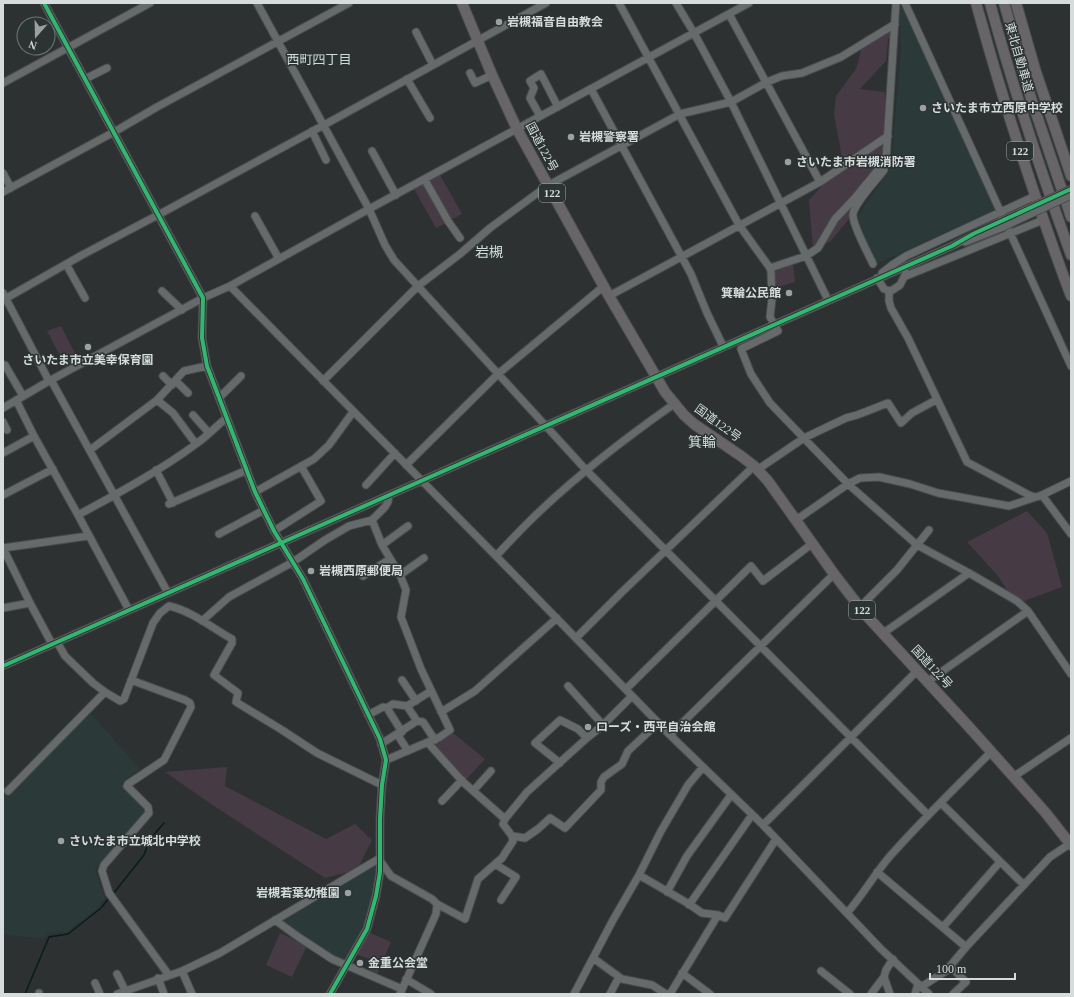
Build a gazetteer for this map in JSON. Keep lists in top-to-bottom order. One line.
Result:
{"streets":{"highway":["東北自動車道","国道122号","122"]},"districts":["西町四丁目","岩槻","箕輪"],"places":["岩槻福音自由教会","さいたま市立西原中学校","岩槻警察署","さいたま市岩槻消防署","箕輪公民館","さいたま市立美幸保育園","岩槻西原郵便局","ローズ・西平自治会館","さいたま市立城北中学校","岩槻若葉幼稚園","金重公会堂"],"scale_bar":"100 m","north":"bottom"}
